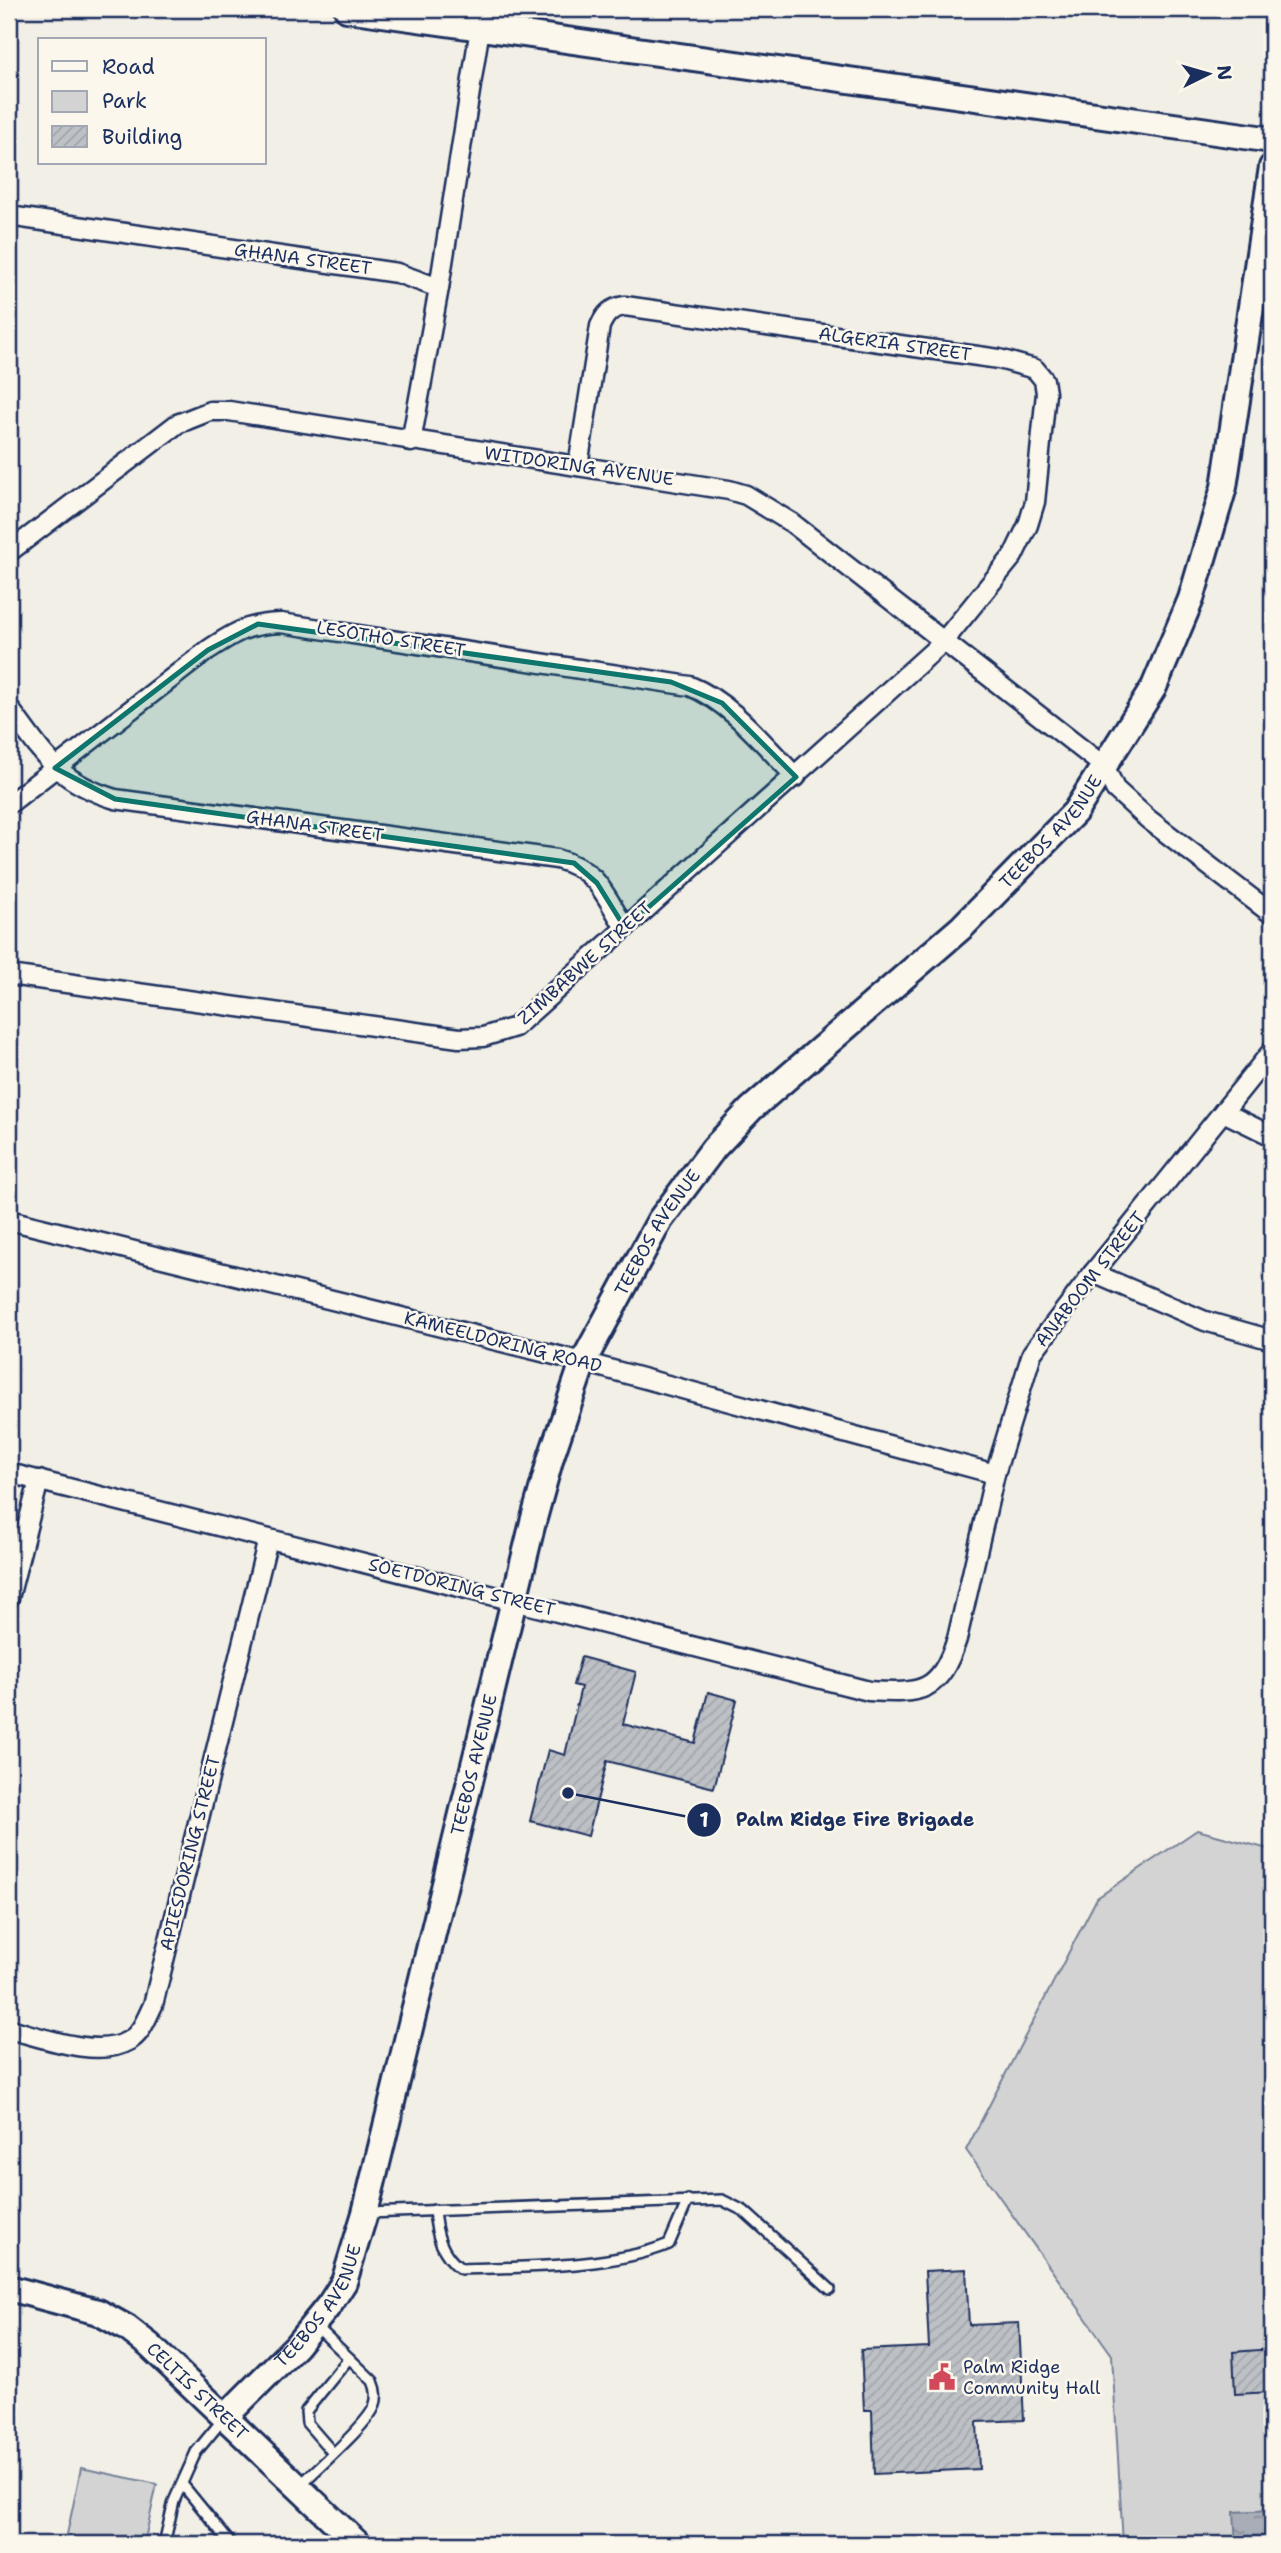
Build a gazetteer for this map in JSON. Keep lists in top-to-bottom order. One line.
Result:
{"streets":{"street":["GHANA STREET","ALGERIA STREET","WITDORING AVENUE","LESOTHO STREET","TEEBOS AVENUE","ZIMBABWE STREET","ANABOOM STREET","KAMEELDORING ROAD","SOETDORING STREET","APIESDORING STREET","CELTIS STREET"]},"crossings":[["GHANA STREET","LESOTHO STREET"],["GHANA STREET","ZIMBABWE STREET"],["ALGERIA STREET","WITDORING AVENUE"],["ALGERIA STREET","ZIMBABWE STREET"],["WITDORING AVENUE","TEEBOS AVENUE"],["WITDORING AVENUE","ZIMBABWE STREET"],["LESOTHO STREET","ZIMBABWE STREET"],["TEEBOS AVENUE","KAMEELDORING ROAD"],["TEEBOS AVENUE","SOETDORING STREET"],["TEEBOS AVENUE","CELTIS STREET"],["ANABOOM STREET","KAMEELDORING ROAD"],["ANABOOM STREET","SOETDORING STREET"],["SOETDORING STREET","APIESDORING STREET"]],"places":{"other":["Palm Ridge Fire Brigade"],"public building":["Palm Ridge Community Hall"]},"legend":["Road","Park","Building"],"north":"right"}
